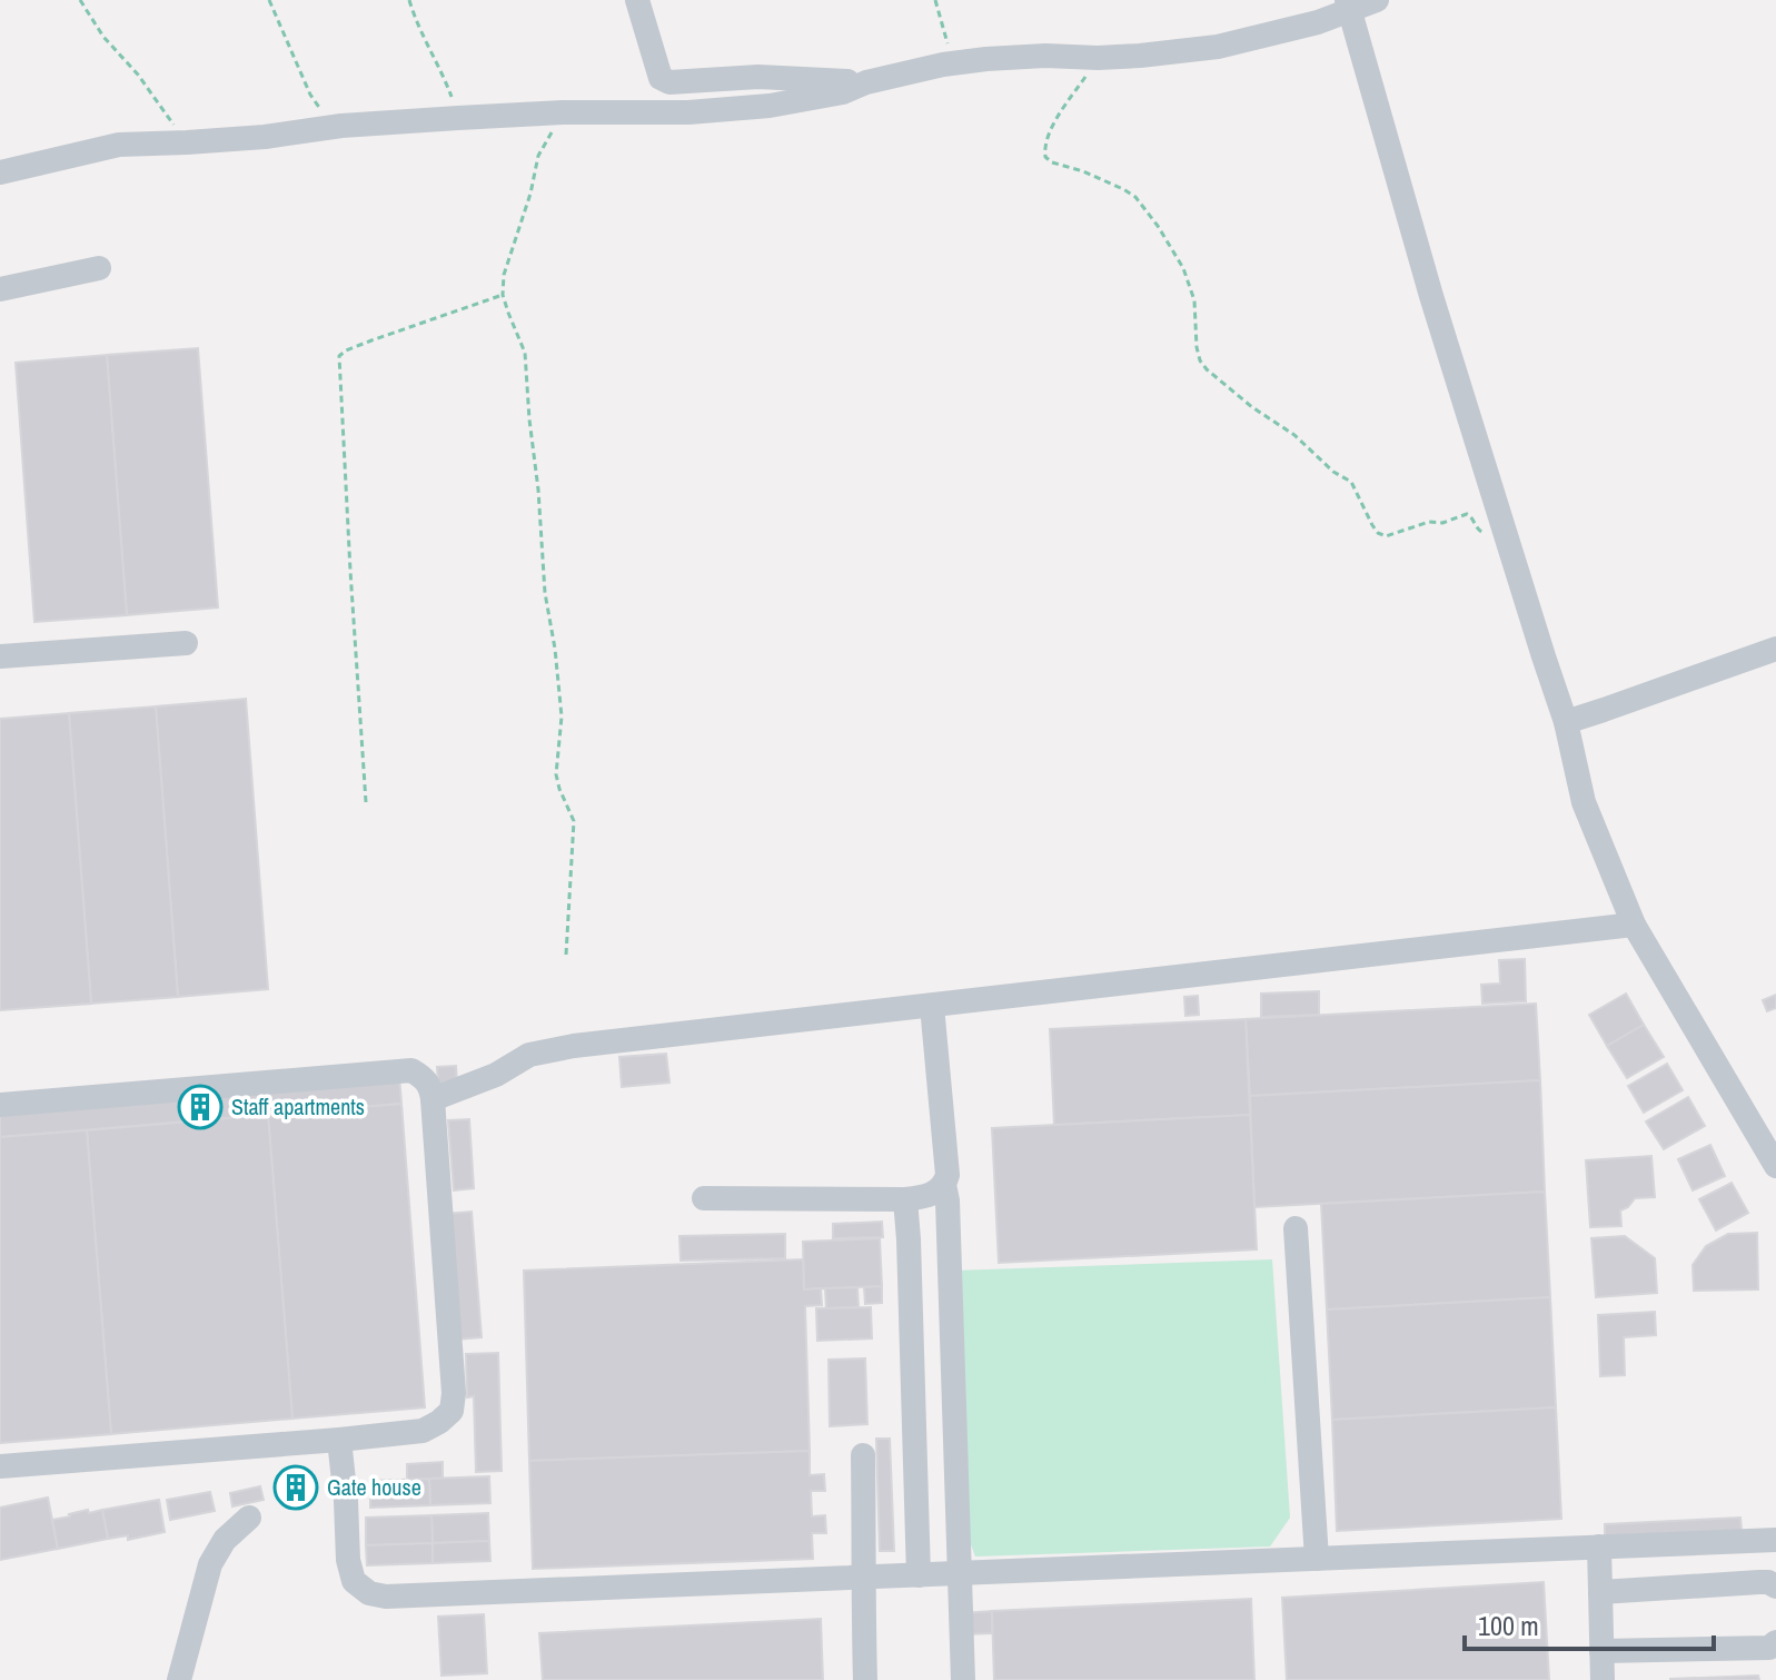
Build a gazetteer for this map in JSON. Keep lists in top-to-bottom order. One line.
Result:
{"places":{"building":["Staff apartments","Gate house"]},"scale_bar":"100 m"}
